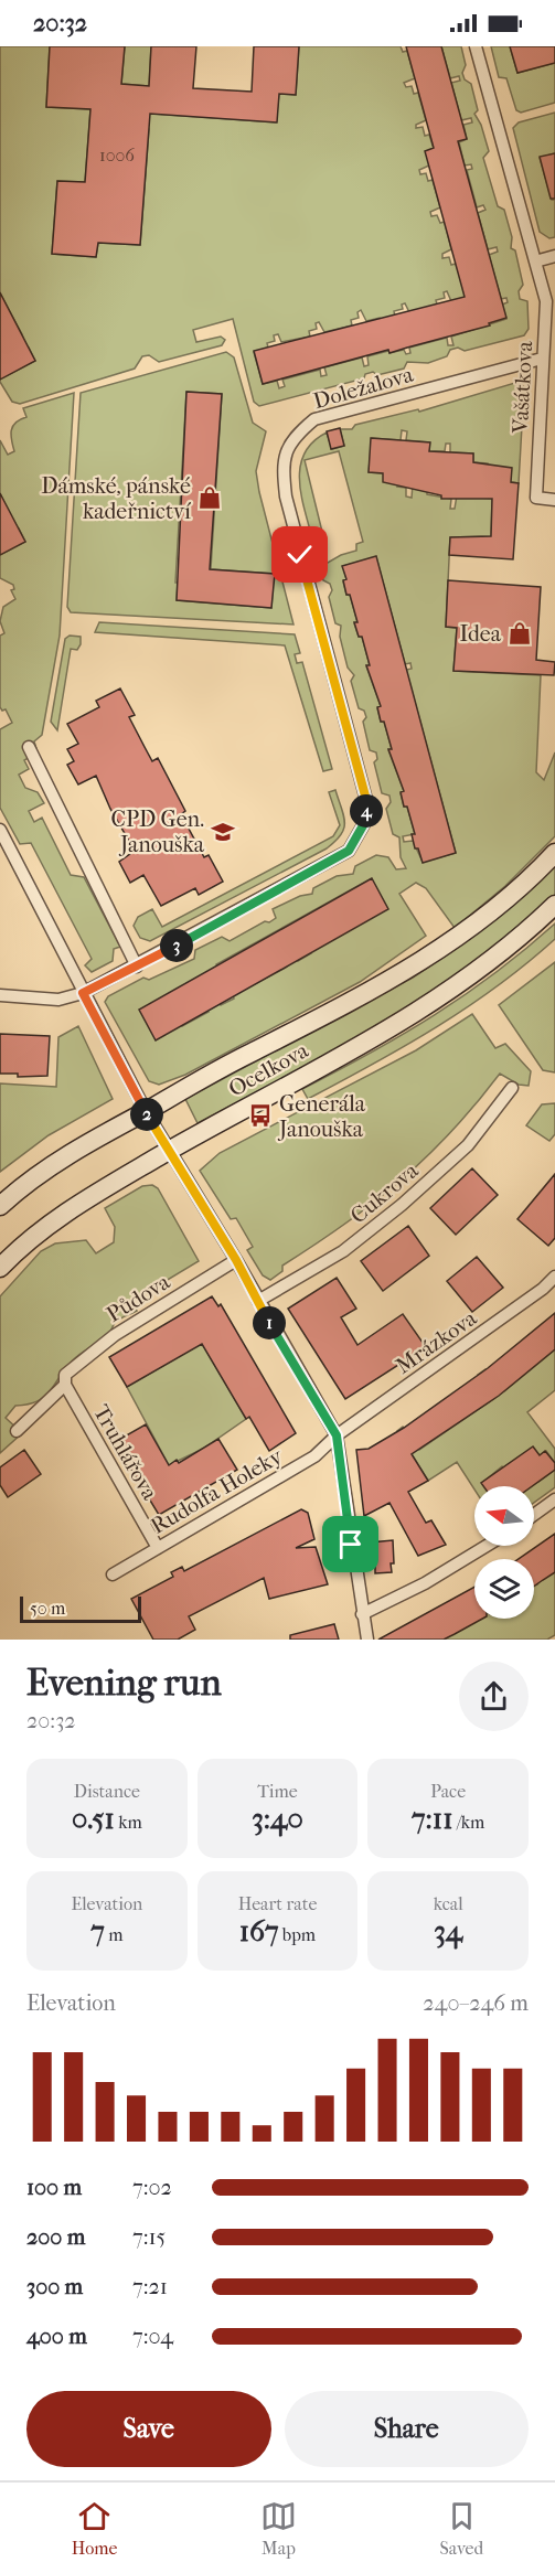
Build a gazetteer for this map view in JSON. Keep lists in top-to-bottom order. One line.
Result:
{"streets":{"street":["Doležalova","Vašátkova","Ocelkova","Cukrova","Půdova","Mrázkova","Truhlářova","Rudolfa Holeky"]},"crossings":[["Doležalova","Vašátkova"],["Půdova","Truhlářova"],["Mrázkova","Rudolfa Holeky"],["Truhlářova","Rudolfa Holeky"]],"places":{"shop":["Dámské, pánské kadeřnictví","Idea"],"school or university":["CPD Gen. Janouška"],"bus stop":["Generála Janouška"]},"house_numbers":["1006"],"scale_bar":"50 m","north":"left","page":{"status":"20:32","pins":["4","3","2","1"],"scale":"50 m","heading":["Evening run","20:32"],"stats":[["Distance","0.51 km"],["Time","3:40"],["Pace","7:11 /km"],["Elevation","7 m"],["Heart rate","167 bpm"],["kcal","34"]],"chart":["Elevation","240–246 m"],"list":[{"name":"100 m","note":"7:02"},{"name":"200 m","note":"7:15"},{"name":"300 m","note":"7:21"},{"name":"400 m","note":"7:04"}],"buttons":["Save","Share"],"tabs":["Home","Map","Saved"]}}
